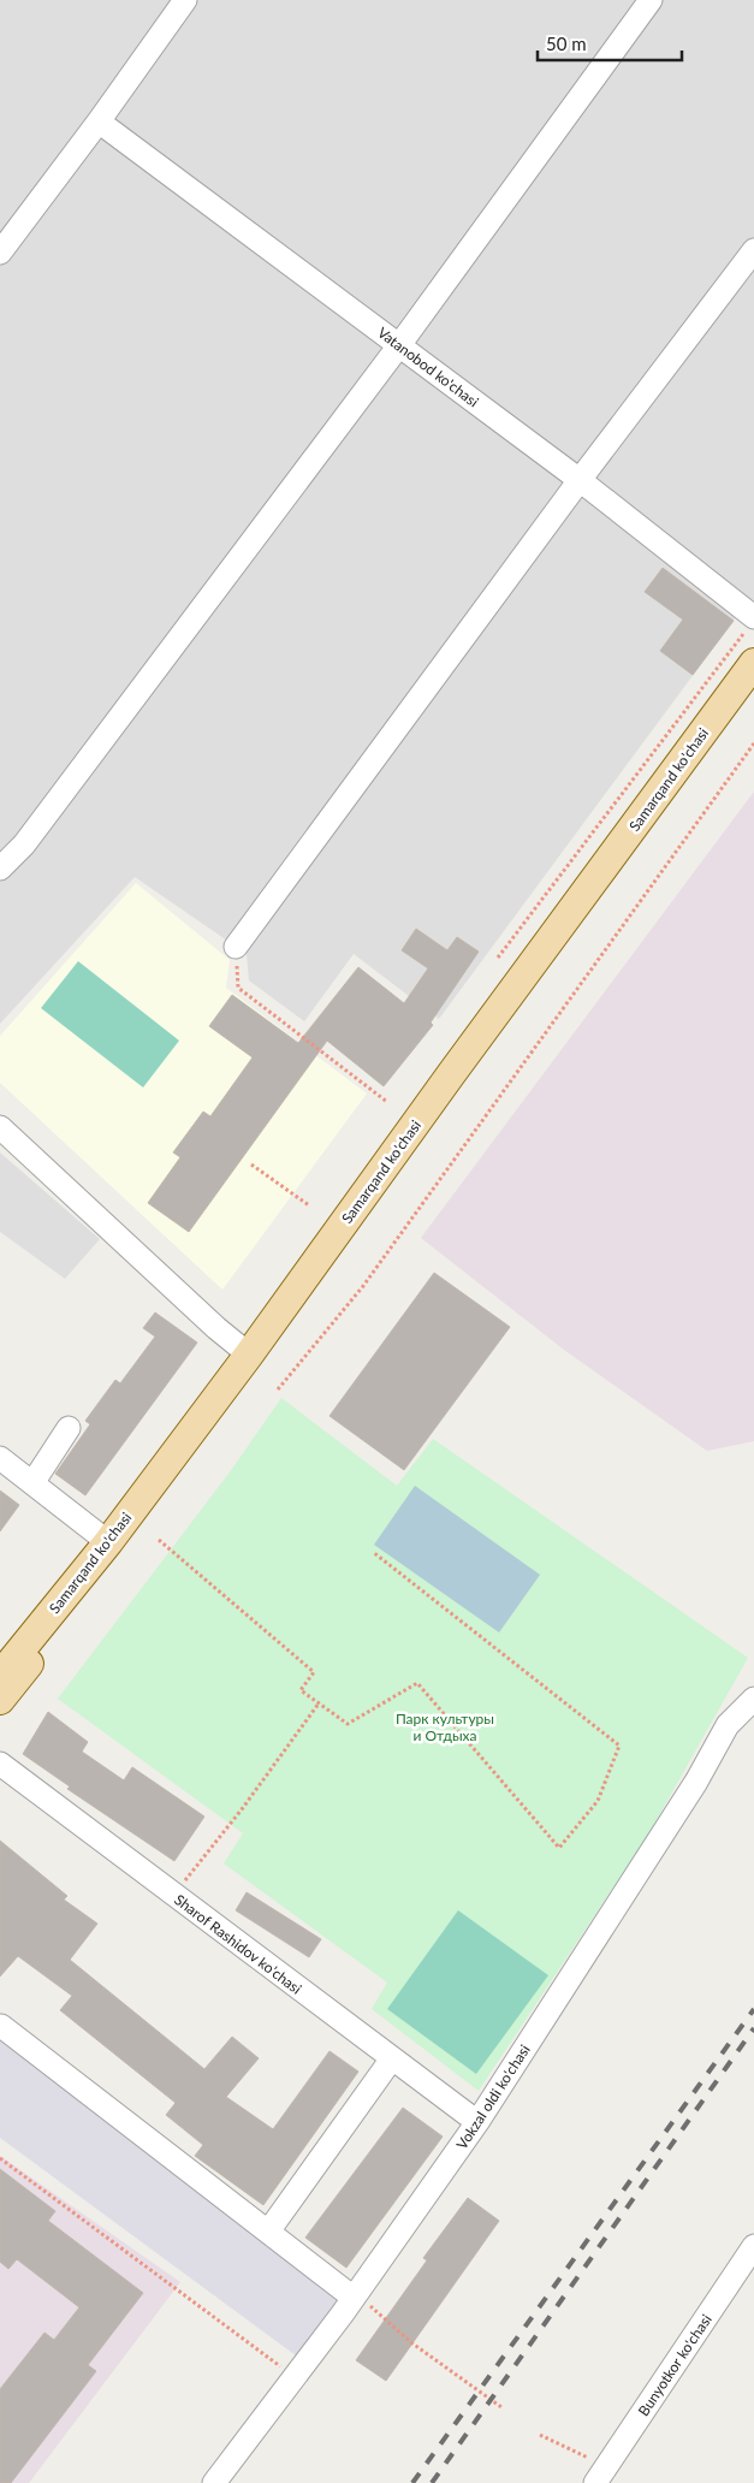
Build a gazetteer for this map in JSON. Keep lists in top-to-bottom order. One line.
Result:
{"streets":{"main road":["Samarqand ko'chasi"],"street":["Vatanobod ko'chasi","Sharof Rashidov ko’chasi","Vokzal oldi ko'chasi","Bunyotkor ko'chasi"]},"crossings":[["Sharof Rashidov ko’chasi","Vokzal oldi ko'chasi"]],"parks":["Парк культуры и Отдыха"],"scale_bar":"50 m"}
